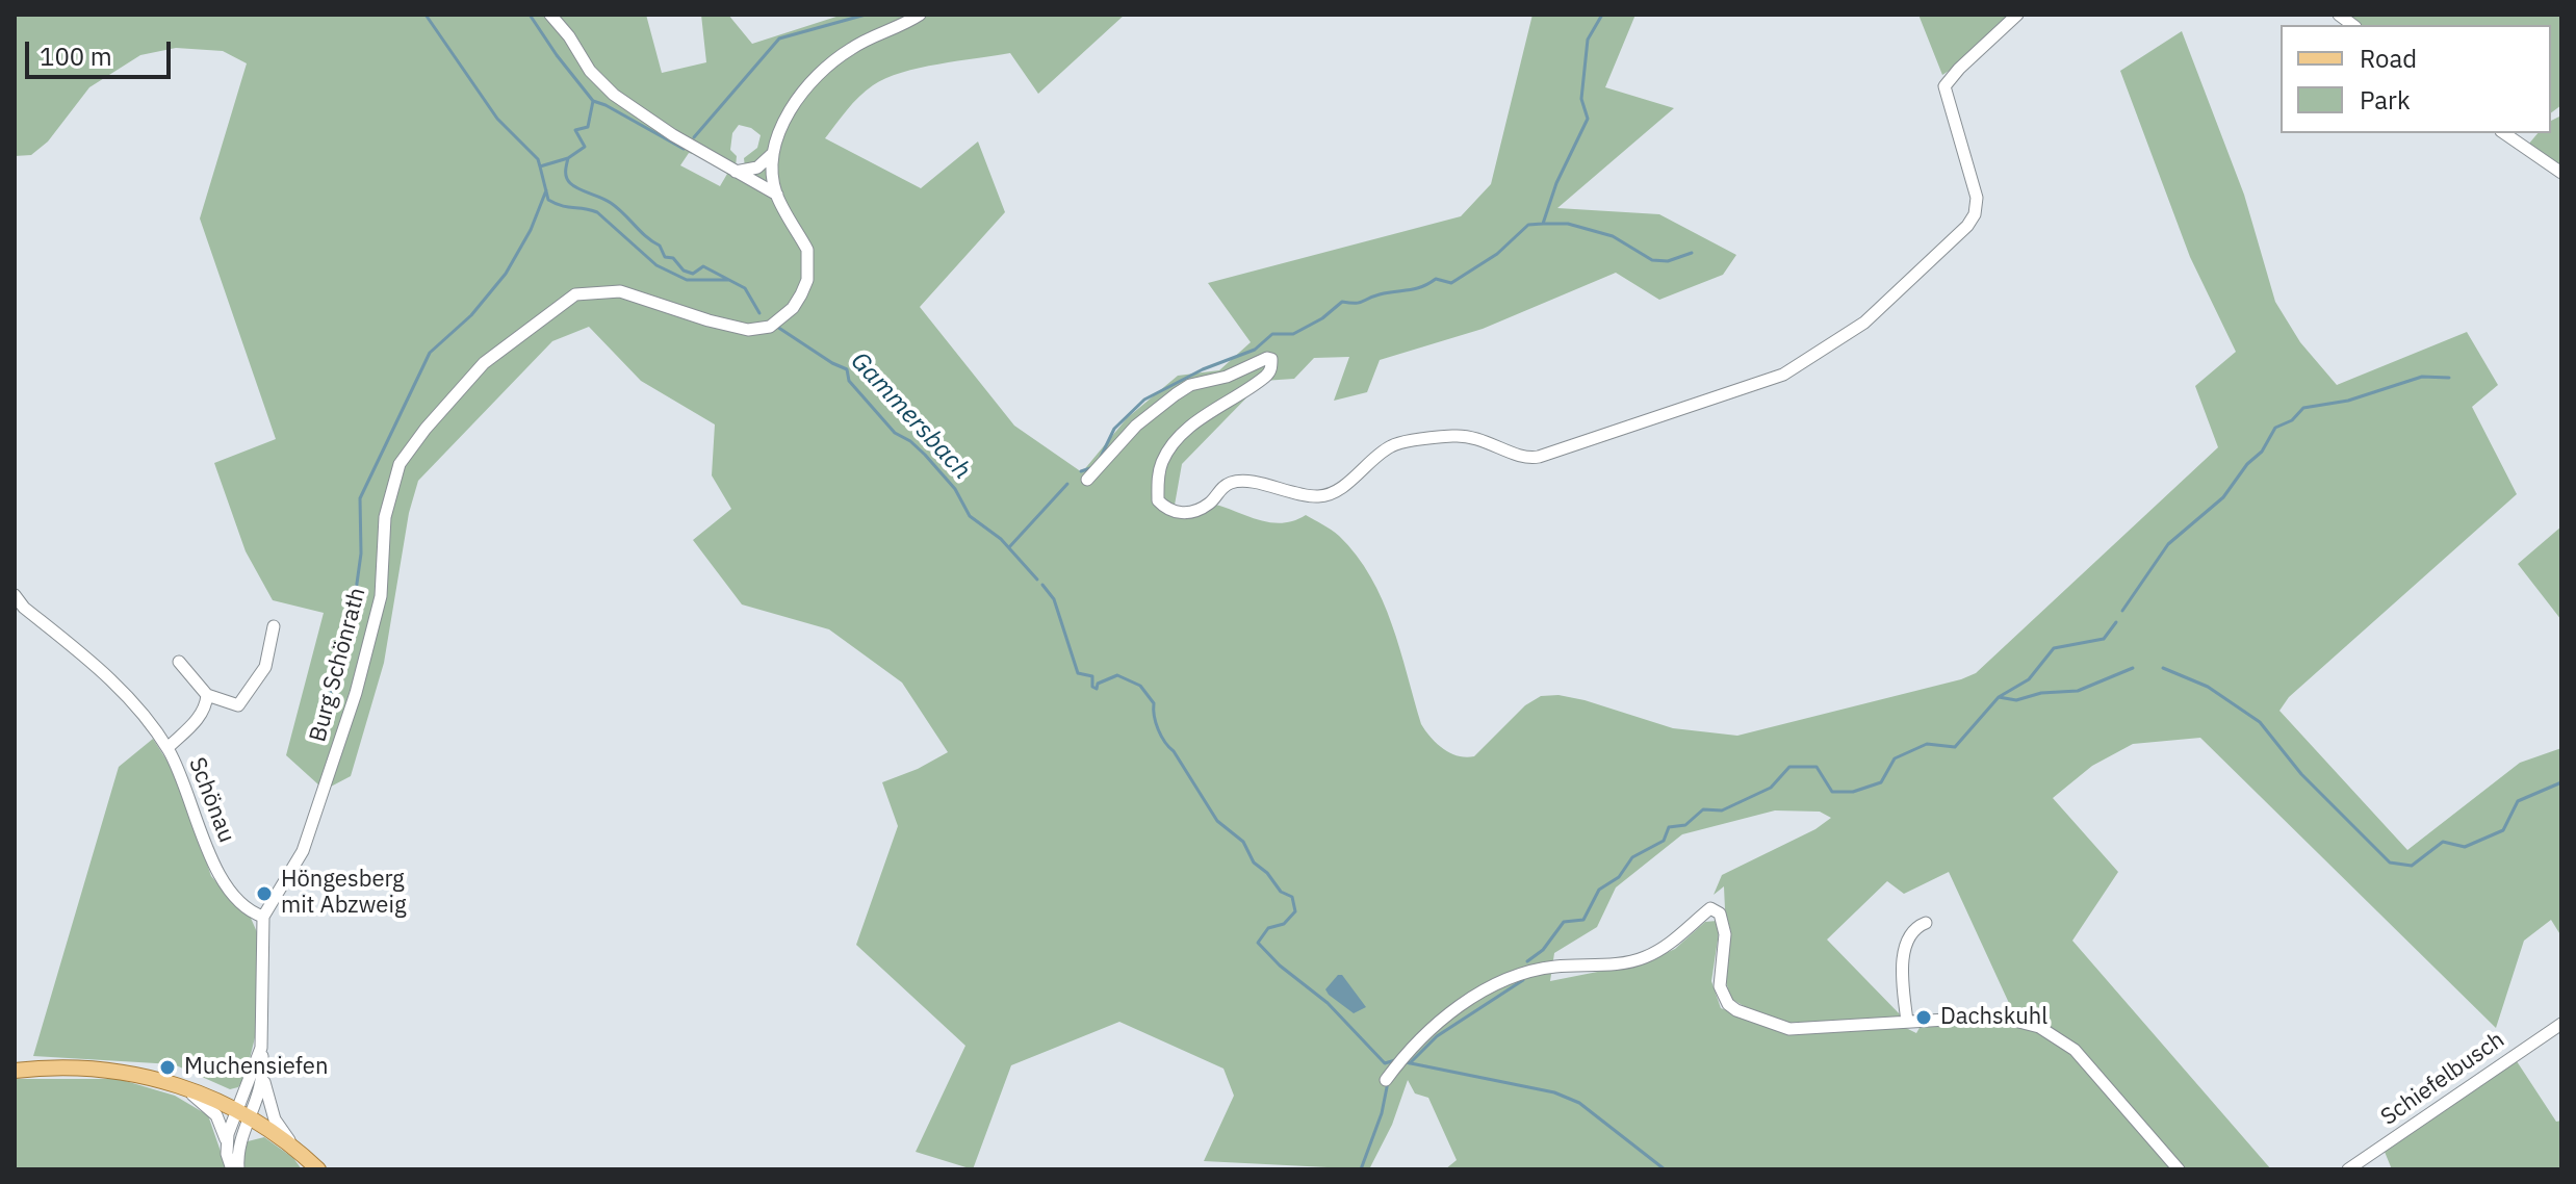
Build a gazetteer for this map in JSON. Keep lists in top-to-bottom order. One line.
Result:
{"streets":{"street":["Burg Schönrath","Schönau","Schiefelbusch"]},"crossings":[["Burg Schönrath","Schönau"]],"water":["Gammersbach"],"places":["Höngesberg mit Abzweig","Dachskuhl","Muchensiefen"],"legend":["Road","Park"],"scale_bar":"100 m"}
